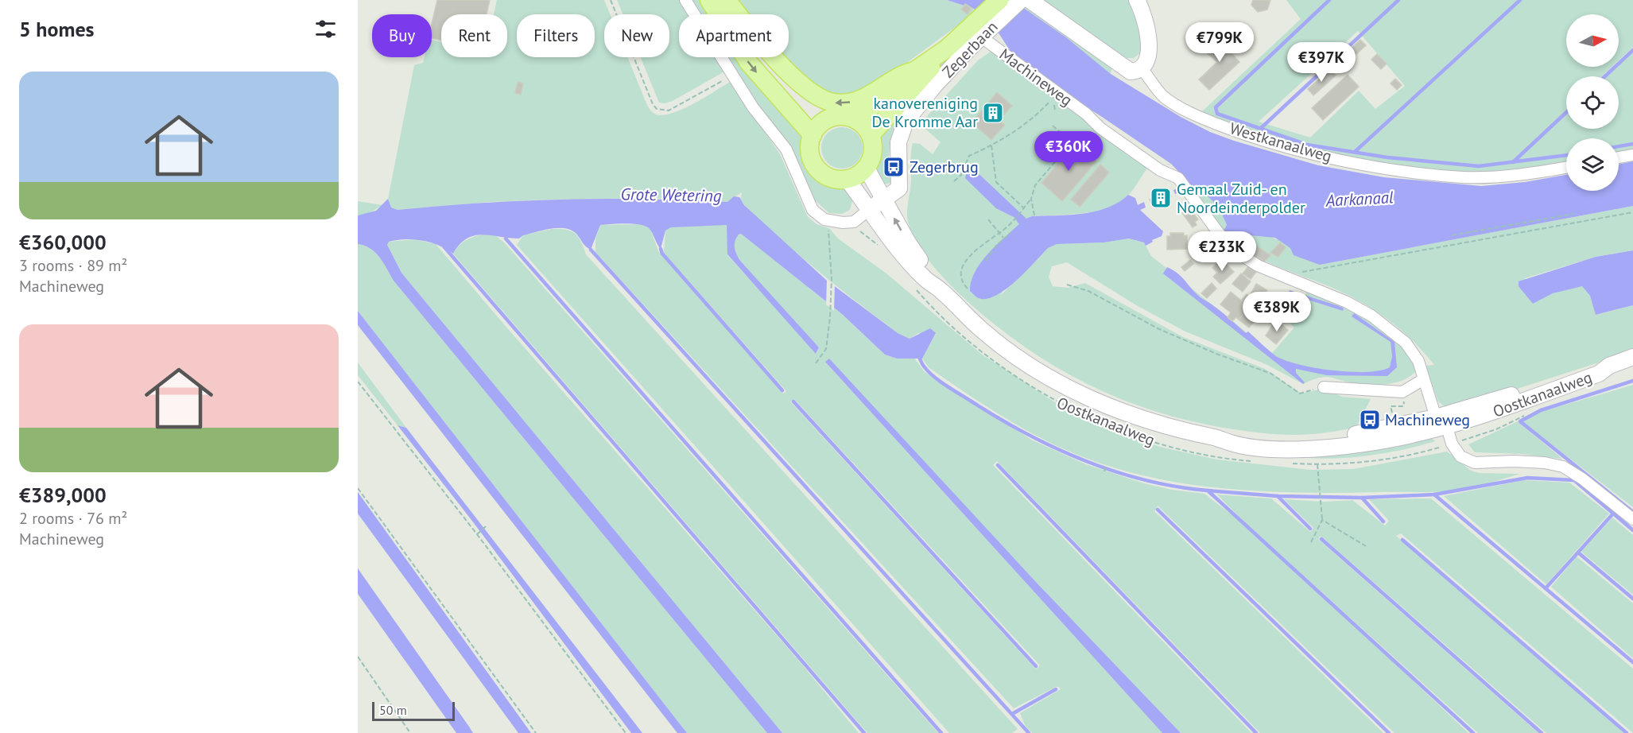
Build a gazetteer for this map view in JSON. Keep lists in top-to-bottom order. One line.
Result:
{"streets":{"main road":["Zegerbaan","Oostkanaalweg"],"street":["Machineweg","Westkanaalweg"]},"crossings":[["Zegerbaan","Oostkanaalweg"],["Machineweg","Oostkanaalweg"]],"water":["Grote Wetering","Aarkanaal"],"places":{"building":["kanovereniging De Kromme Aar","Gemaal Zuid- en Noordeinderpolder"],"bus stop":["Zegerbrug","Machineweg"]},"scale_bar":"50 m","north":"right","page":{"heading":"5 homes","chip":["Buy","Rent","Filters","New","Apartment"],"price":["€799K","€397K","€360K","€233K","€389K"],"list":[{"name":"€360,000","note":"3 rooms · 89 m² · Machineweg"},{"name":"€389,000","note":"2 rooms · 76 m² · Machineweg"}],"scale":"50 m"}}
